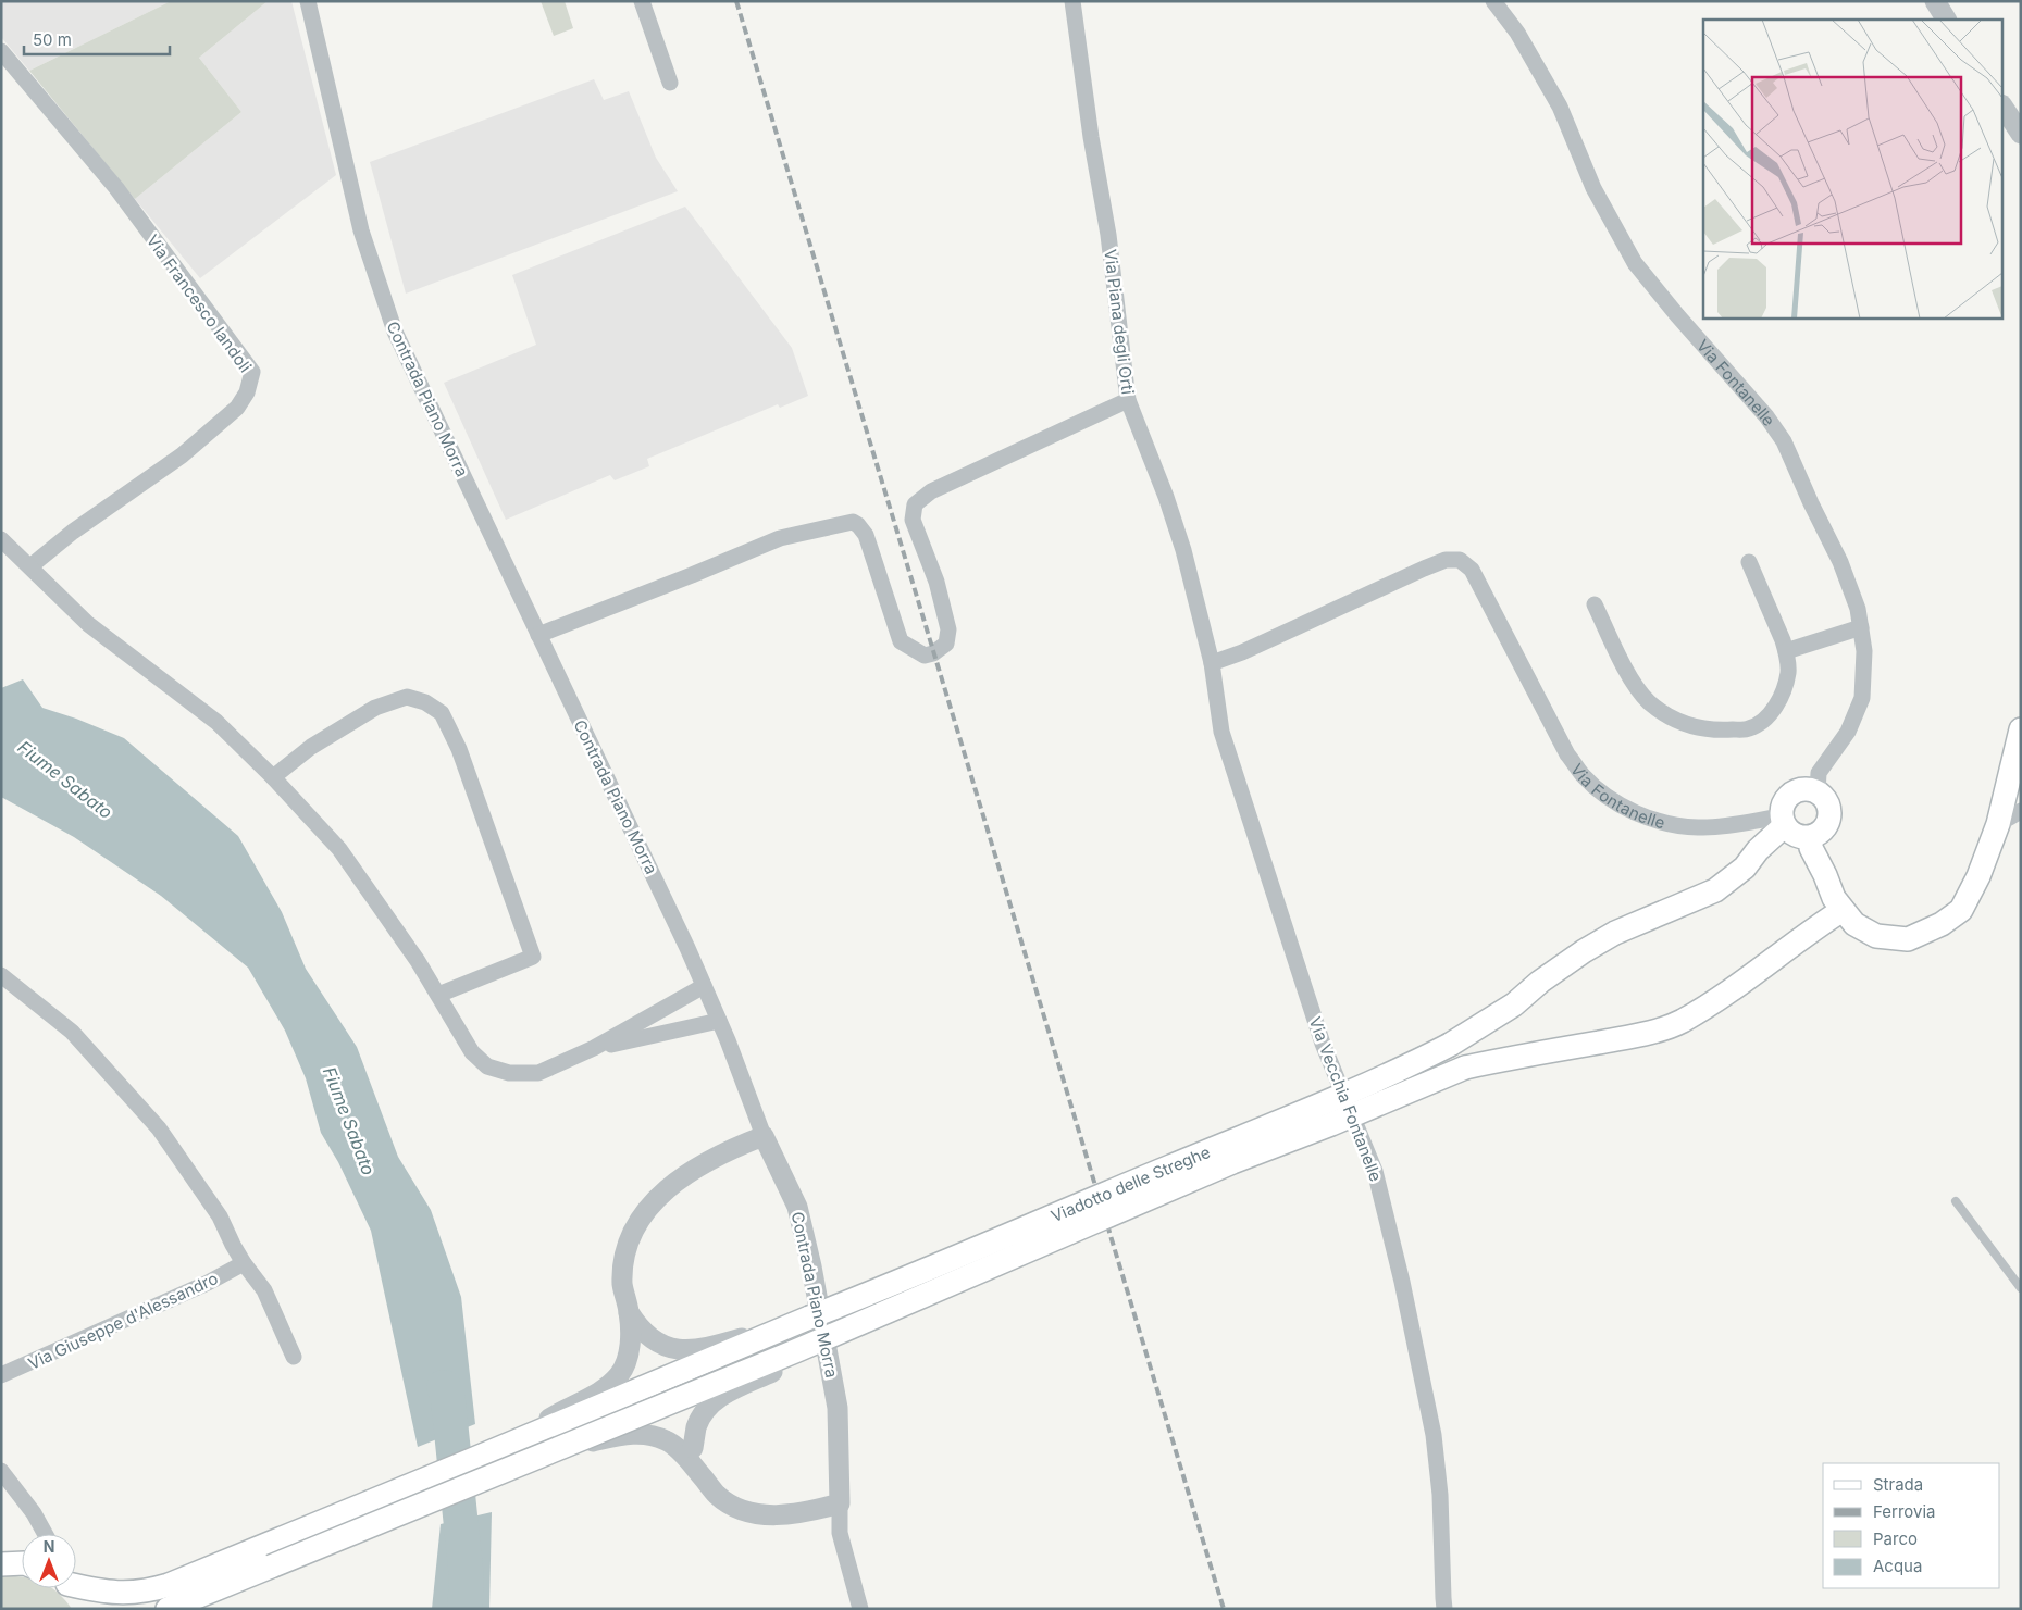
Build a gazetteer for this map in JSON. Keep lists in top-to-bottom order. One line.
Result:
{"streets":{"main road":["Viadotto delle Streghe"],"street":["Via Francesco Iandoli","Via Piana degli Orti","Via Fontanelle","Contrada Piano Morra","Via Vecchia Fontanelle","Via Giuseppe d'Alessandro"]},"crossings":[["Via Piana degli Orti","Via Fontanelle"],["Via Piana degli Orti","Via Vecchia Fontanelle"],["Via Fontanelle","Via Vecchia Fontanelle"],["Via Fontanelle","Viadotto delle Streghe"]],"water":["Fiume Sabato"],"legend":["Strada","Ferrovia","Parco","Acqua"],"scale_bar":"50 m","north":"top"}
